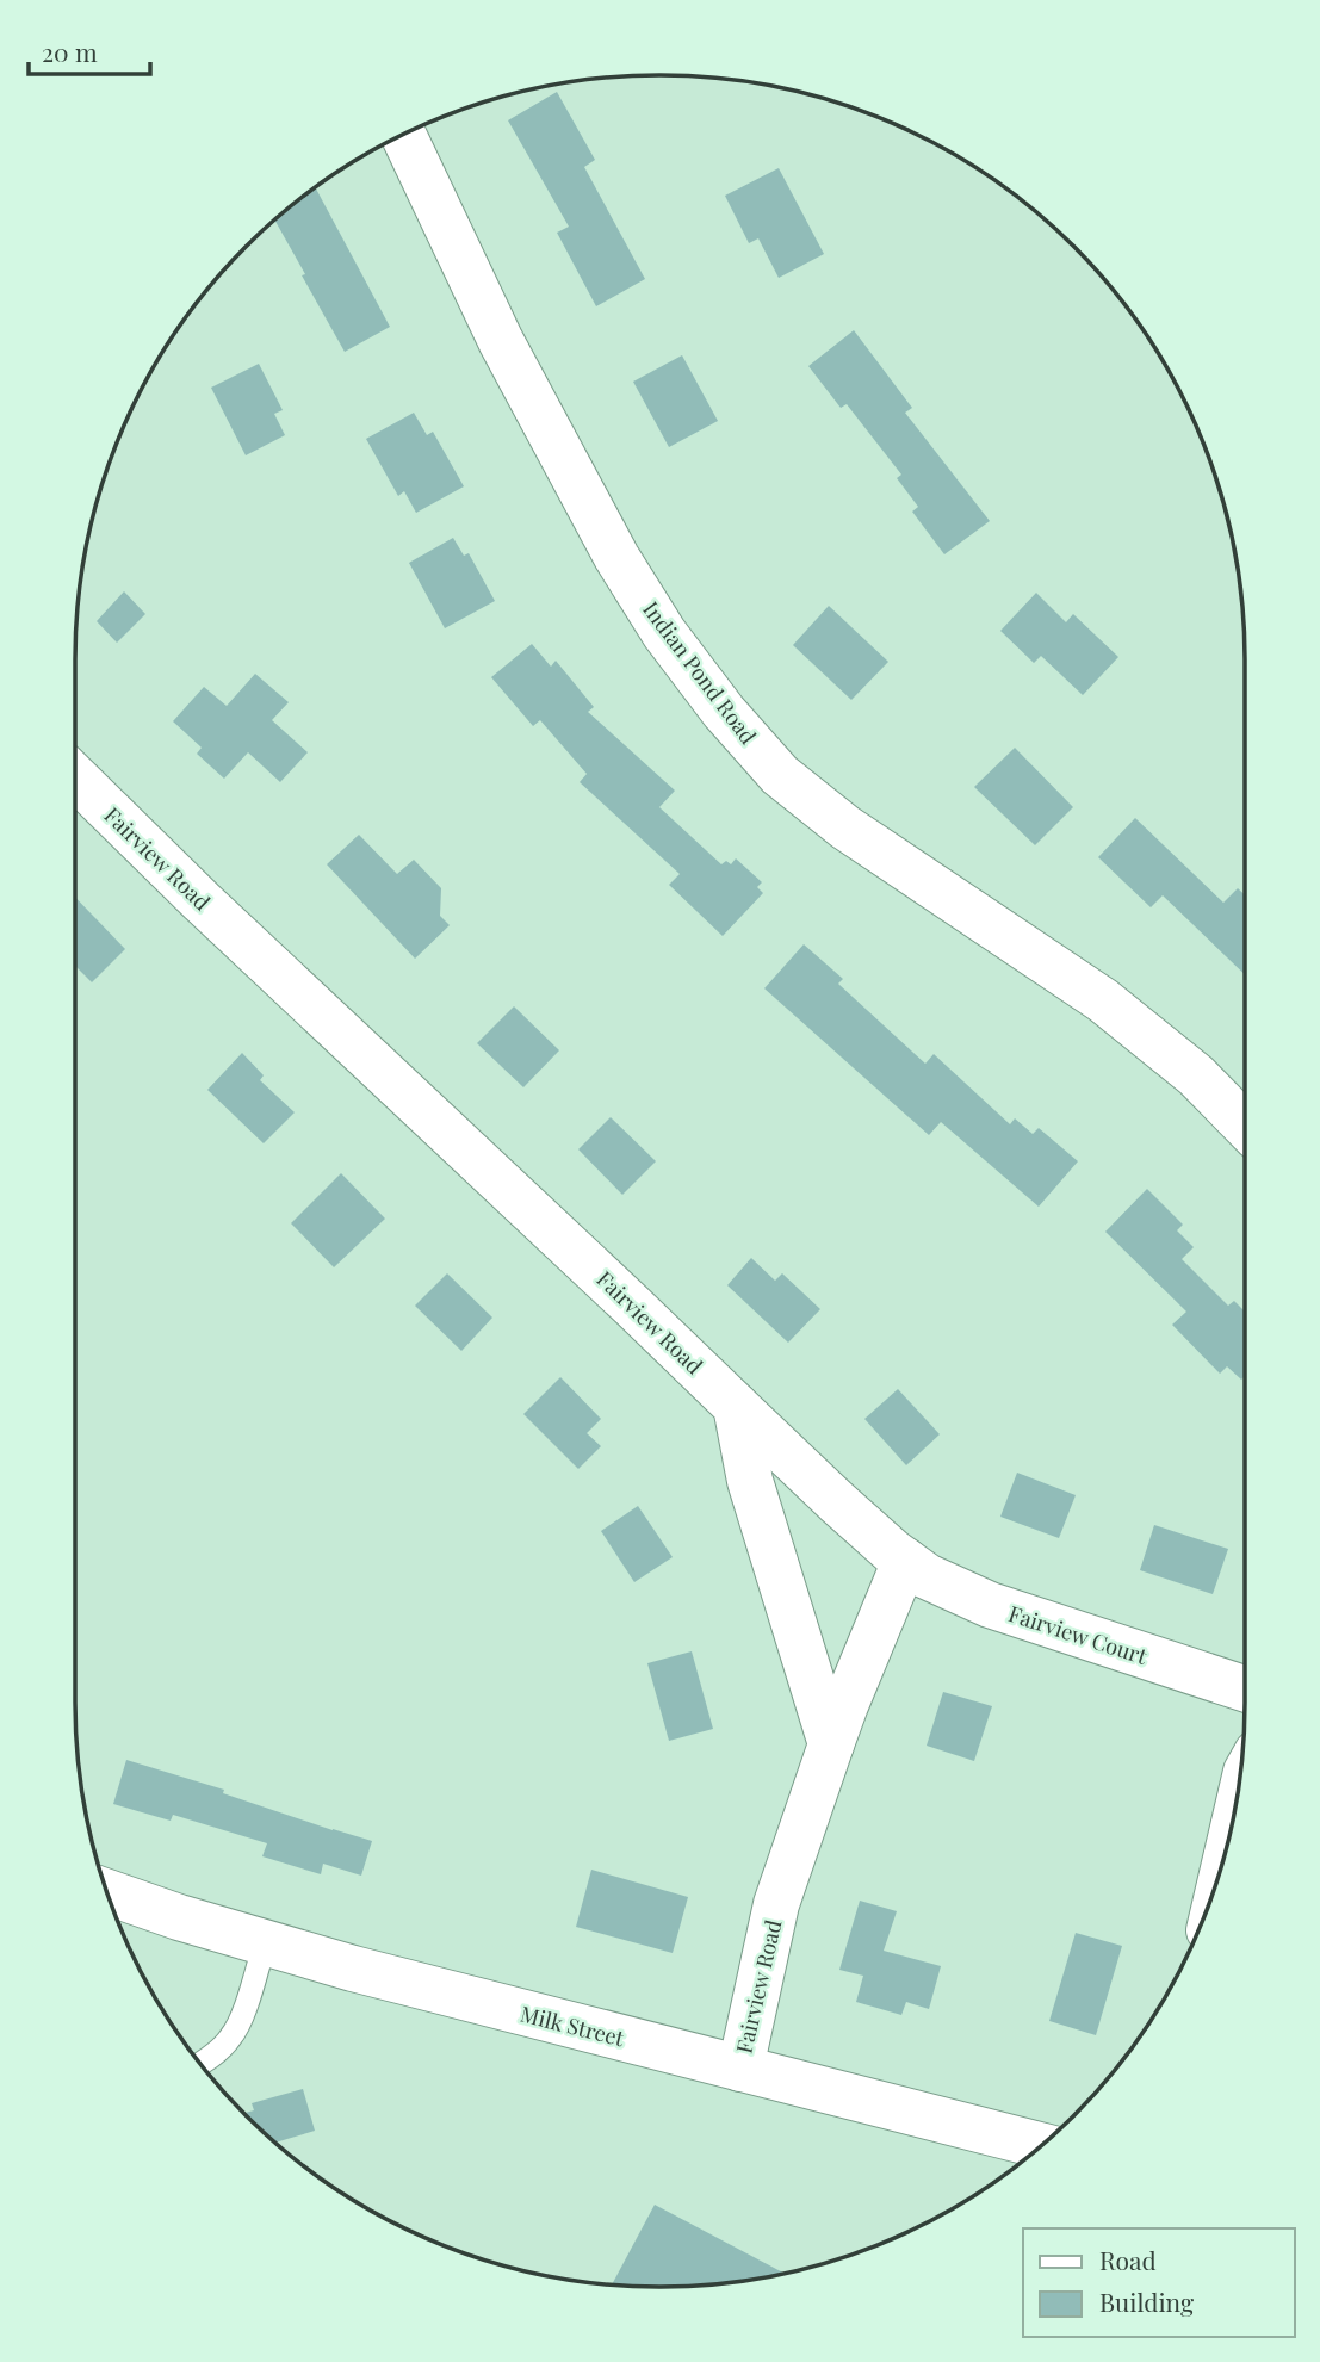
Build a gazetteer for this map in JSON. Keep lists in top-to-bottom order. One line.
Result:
{"streets":{"street":["Indian Pond Road","Fairview Road","Fairview Court","Milk Street"]},"crossings":[["Fairview Road","Fairview Court"],["Fairview Road","Milk Street"]],"legend":["Road","Building"],"scale_bar":"20 m"}
